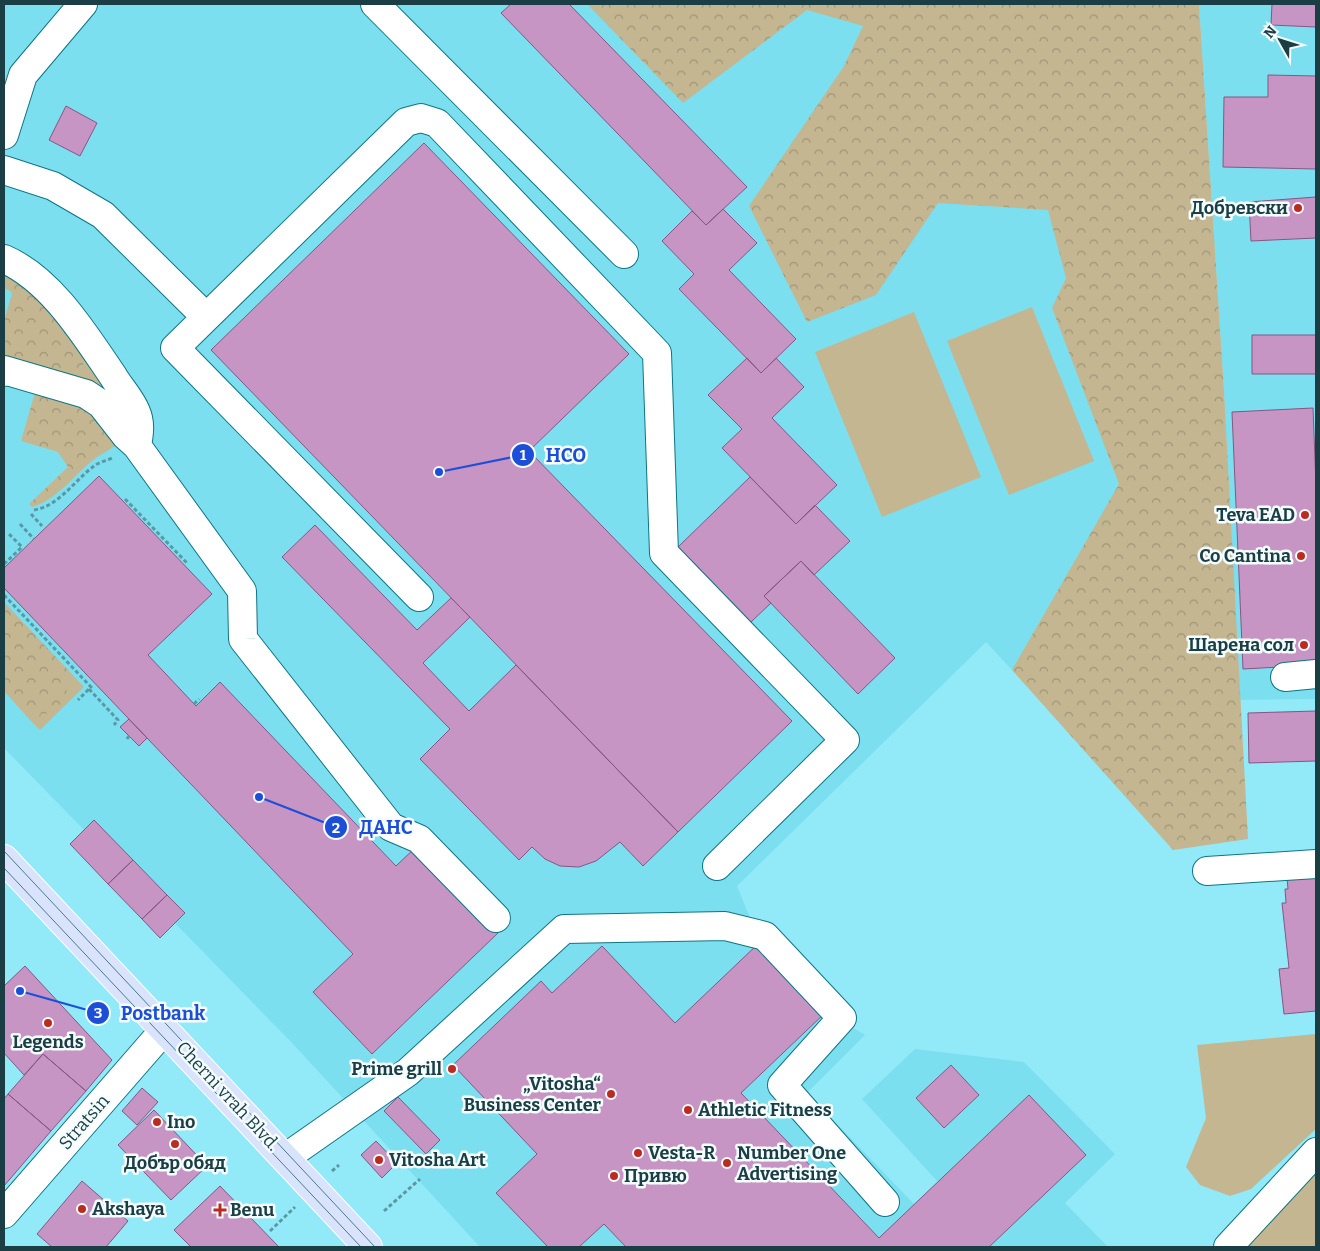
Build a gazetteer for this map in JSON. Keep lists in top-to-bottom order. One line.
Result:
{"streets":{"main road":["Cherni vrah Blvd."],"street":["Stratsin"]},"crossings":[["Cherni vrah Blvd.","Stratsin"]],"places":{"other":["Добревски","НСО","Teva EAD","Co Cantina","Шарена сол","ДАНС","Postbank","Legends","Prime grill","„Vitosha“ Business Center","Athletic Fitness","Ino","Добър обяд","Vesta-R","Vitosha Art","Number One Advertising","Привю","Akshaya"],"health":["Benu"]},"north":"top left"}
